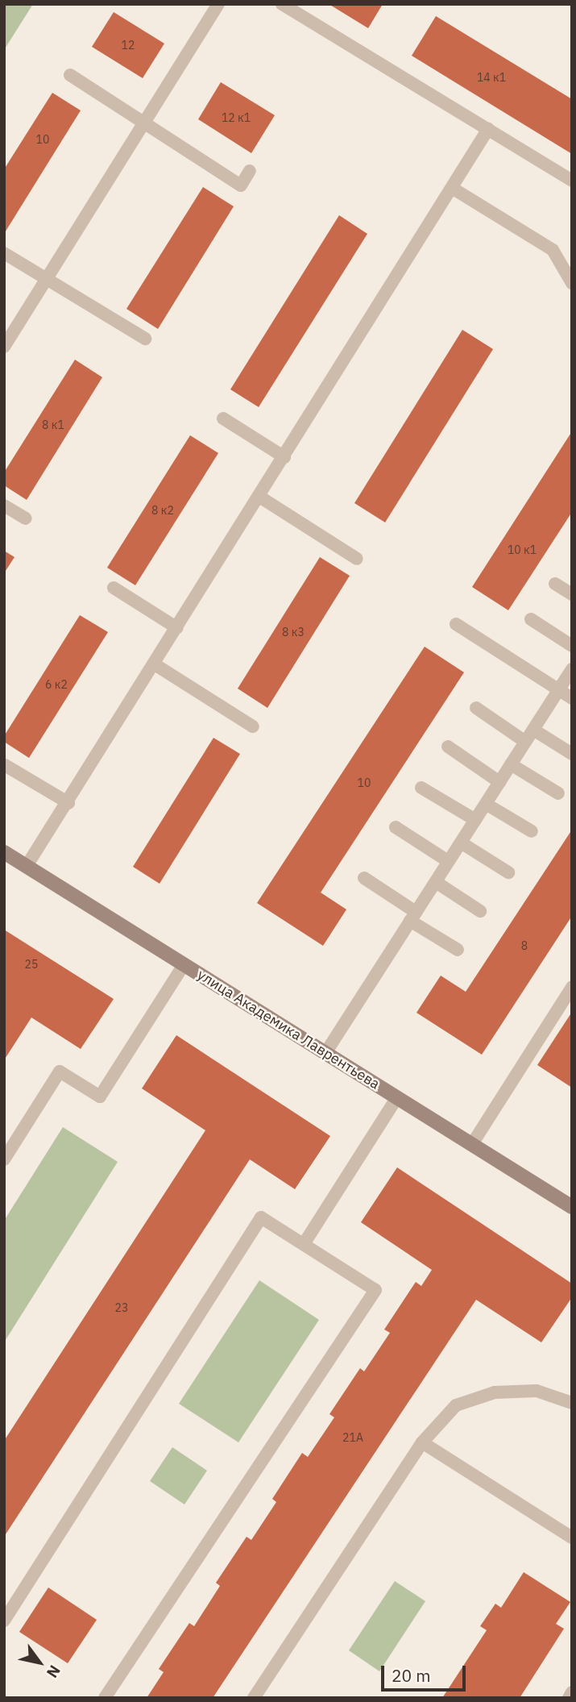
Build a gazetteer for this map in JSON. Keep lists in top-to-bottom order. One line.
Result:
{"streets":{"street":["улица Академика Лаврентьева"]},"house_numbers":["12","14 к1","12 к1","10","8 к1","8 к2","10 к1","8 к3","6 к2","10","8","25","23","21А"],"scale_bar":"20 m","north":"bottom right"}
